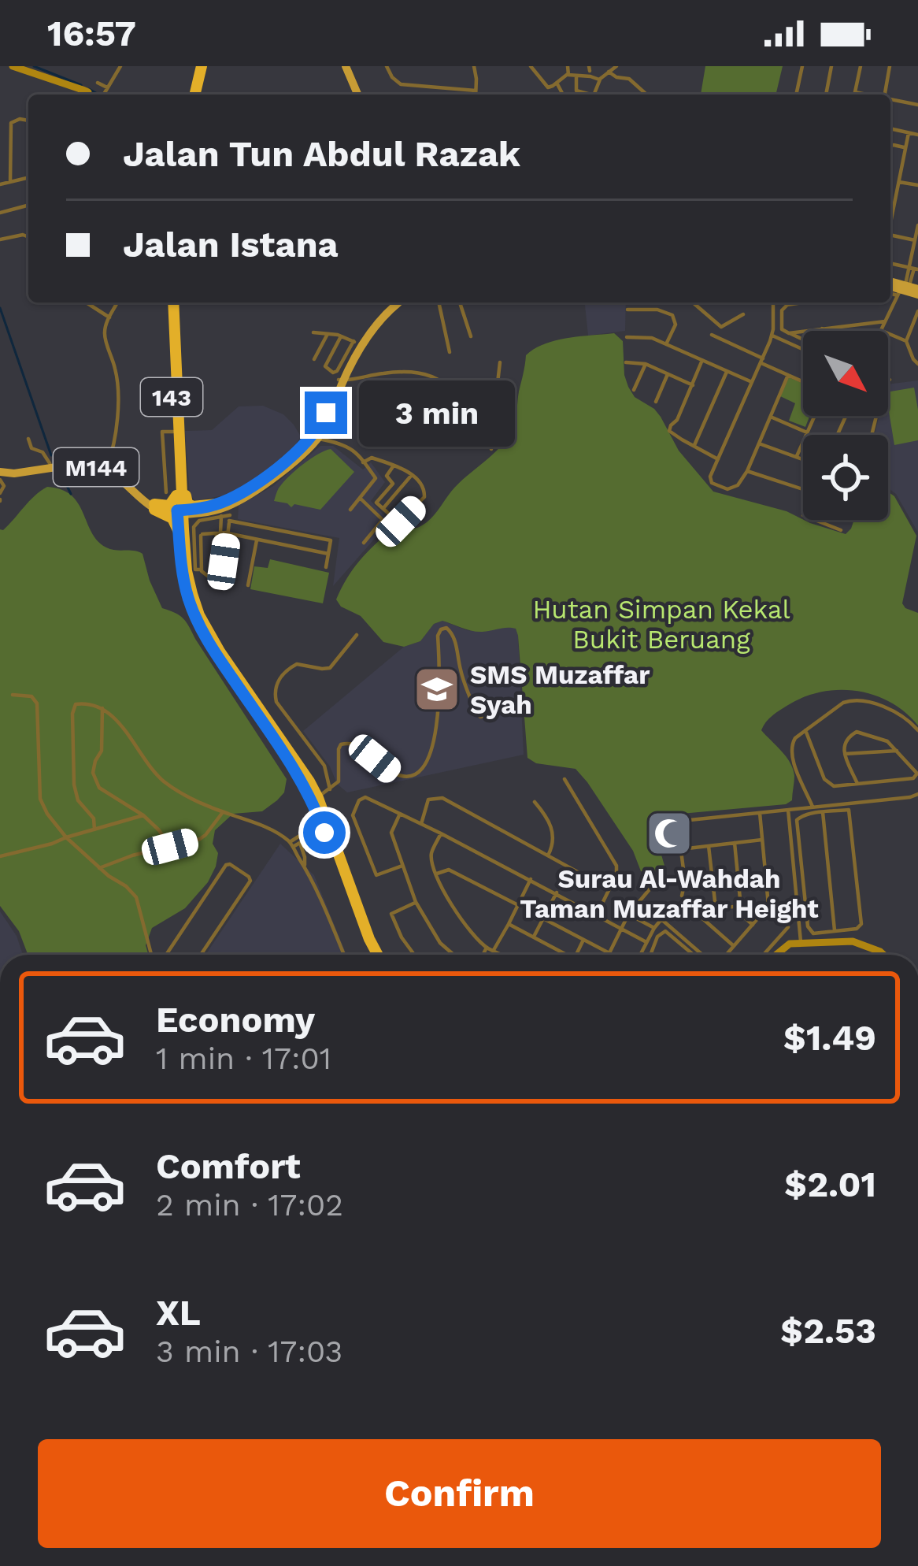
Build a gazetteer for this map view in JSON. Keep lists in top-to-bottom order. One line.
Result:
{"streets":{"highway":["143"],"main road":["M144"]},"crossings":[["143","M144"]],"parks":["Hutan Simpan Kekal Bukit Beruang"],"places":{"school or university":["SMS Muzaffar Syah"],"mosque":["Surau Al-Wahdah Taman Muzaffar Height"]},"north":"bottom right","page":{"status":"16:57","banner":["Jalan Tun Abdul Razak","Jalan Istana"],"bubble":"3 min","list":[{"name":"Economy","note":"1 min · 17:01","value":"$1.49"},{"name":"Comfort","note":"2 min · 17:02","value":"$2.01"},{"name":"XL","note":"3 min · 17:03","value":"$2.53"}],"buttons":"Confirm"}}
